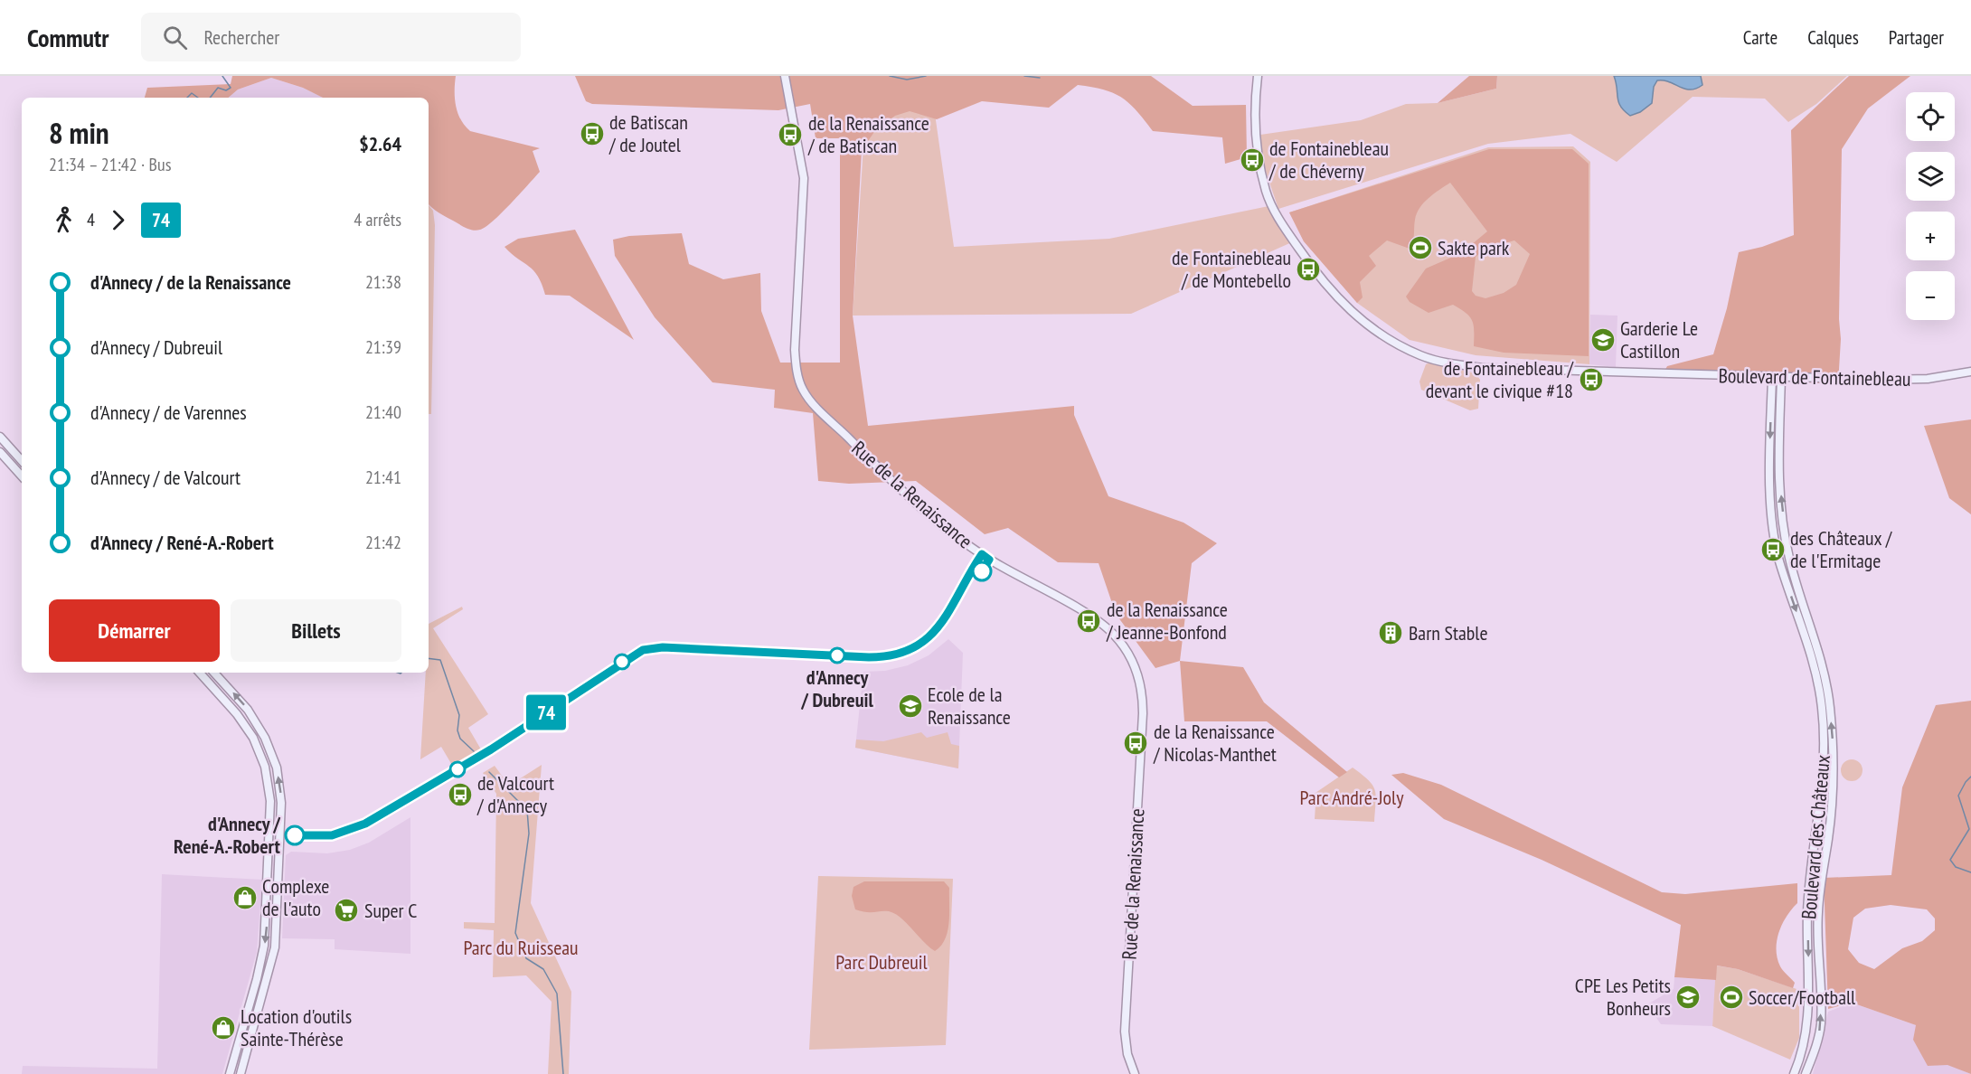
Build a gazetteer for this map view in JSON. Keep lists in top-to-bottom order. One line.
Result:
{"streets":{"street":["Boulevard de Fontainebleau","Rue de la Renaissance","Boulevard des Châteaux"]},"crossings":[["Boulevard de Fontainebleau","Boulevard des Châteaux"]],"parks":["Parc André-Joly","Parc du Ruisseau","Parc Dubreuil"],"places":{"bus stop":["de Batiscan / de Joutel","de la Renaissance / de Batiscan","de Fontainebleau / de Chéverny","de Fontainebleau / de Montebello","de Fontainebleau / devant le civique #18","des Châteaux / de l'Ermitage","de la Renaissance / Jeanne-Bonfond","de la Renaissance / Nicolas-Manthet","de Valcourt / d'Annecy"],"sports":["Sakte park","Soccer/Football"],"school or university":["Garderie Le Castillon","Ecole de la Renaissance","CPE Les Petits Bonheurs"],"building":["Barn Stable"],"other":["d'Annecy / Dubreuil","d'Annecy / René-A.-Robert"],"shop":["Complexe de l'auto","Location d'outils Sainte-Thérèse"],"supermarket":["Super C"]},"lines":["bus line 74"],"page":{"header":"Commutr","search":"Rechercher","nav":["Carte","Calques","Partager"],"on_map":"74","map_buttons":["+","−"],"heading":["8 min","21:34 – 21:42 · Bus","$2.64"],"legs":["4","74","4 arrêts"],"list":[{"name":"d'Annecy / de la Renaissance","value":"21:38"},{"name":"d'Annecy / Dubreuil","value":"21:39"},{"name":"d'Annecy / de Varennes","value":"21:40"},{"name":"d'Annecy / de Valcourt","value":"21:41"},{"name":"d'Annecy / René-A.-Robert","value":"21:42"}],"buttons":["Démarrer","Billets"]}}
